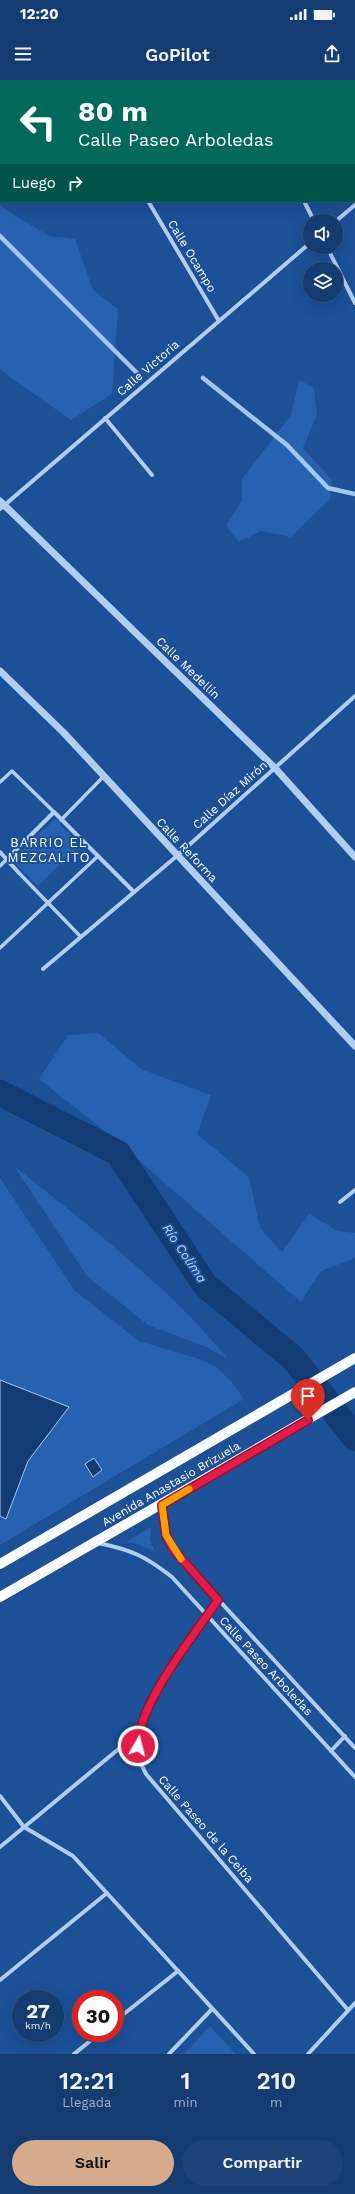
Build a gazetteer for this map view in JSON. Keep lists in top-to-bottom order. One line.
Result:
{"streets":{"main road":["Avenida Anastasio Brizuela"],"street":["Calle Ocampo","Calle Victoria","Calle Medellín","Calle Díaz Mirón","Calle Reforma","Calle Paseo Arboledas","Calle Paseo de la Ceiba"]},"crossings":[["Calle Ocampo","Calle Victoria"],["Calle Victoria","Calle Medellín"],["Calle Medellín","Calle Díaz Mirón"],["Calle Díaz Mirón","Calle Reforma"],["Avenida Anastasio Brizuela","Calle Paseo Arboledas"],["Calle Paseo Arboledas","Calle Paseo de la Ceiba"]],"districts":["BARRIO EL MEZCALITO"],"water":["Río Colima"],"page":{"status":"12:20","header":"GoPilot","turn":["80 m","Calle Paseo Arboledas"],"then":"Luego","speed":"27 km/h","limit":"30","eta":["12:21","Llegada","1","min","210","m"],"buttons":["Salir","Compartir"]}}
